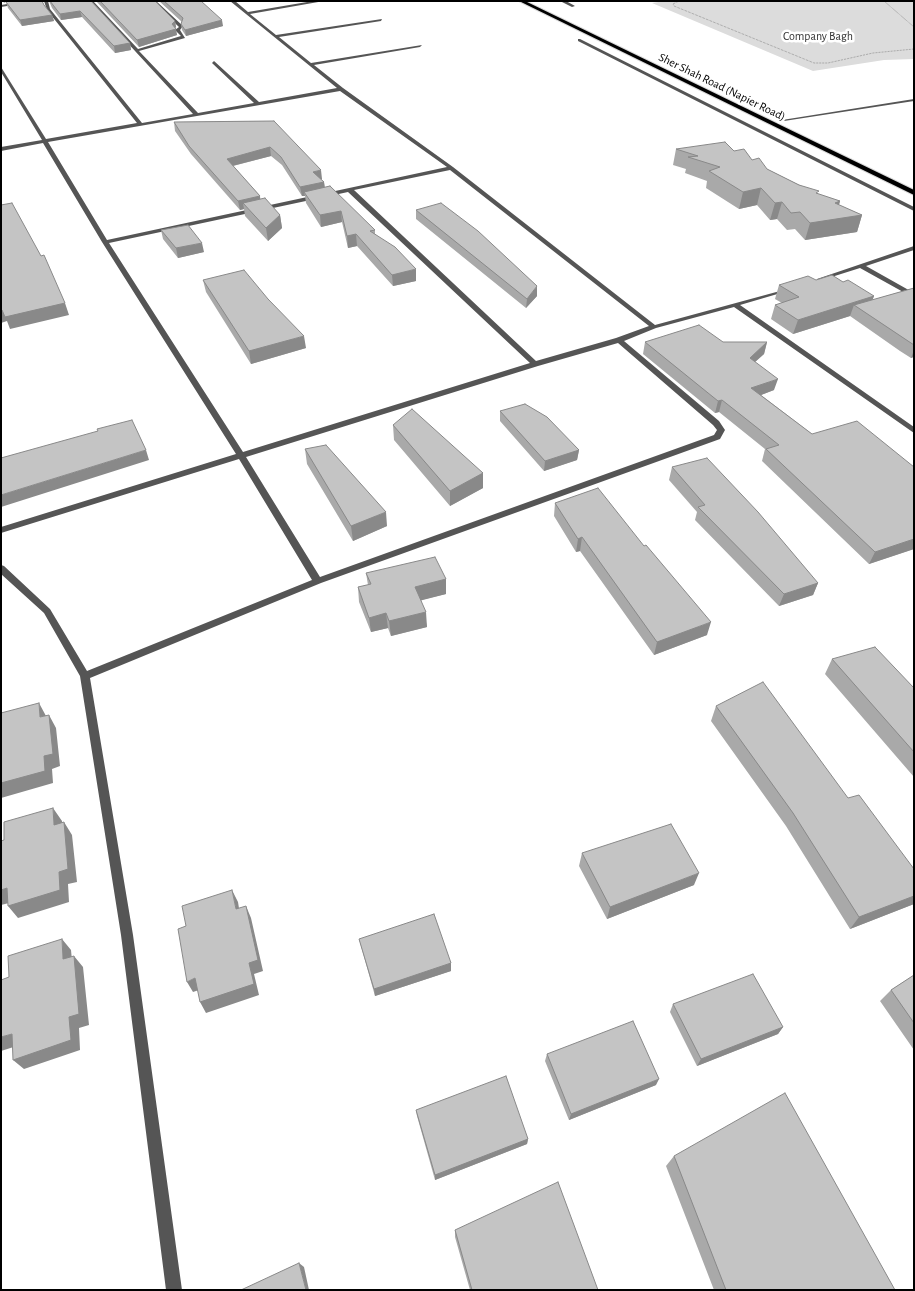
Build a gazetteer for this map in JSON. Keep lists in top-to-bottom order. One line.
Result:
{"streets":{"main road":["Sher Shah Road (Napier Road)"]},"parks":["Company Bagh"]}
